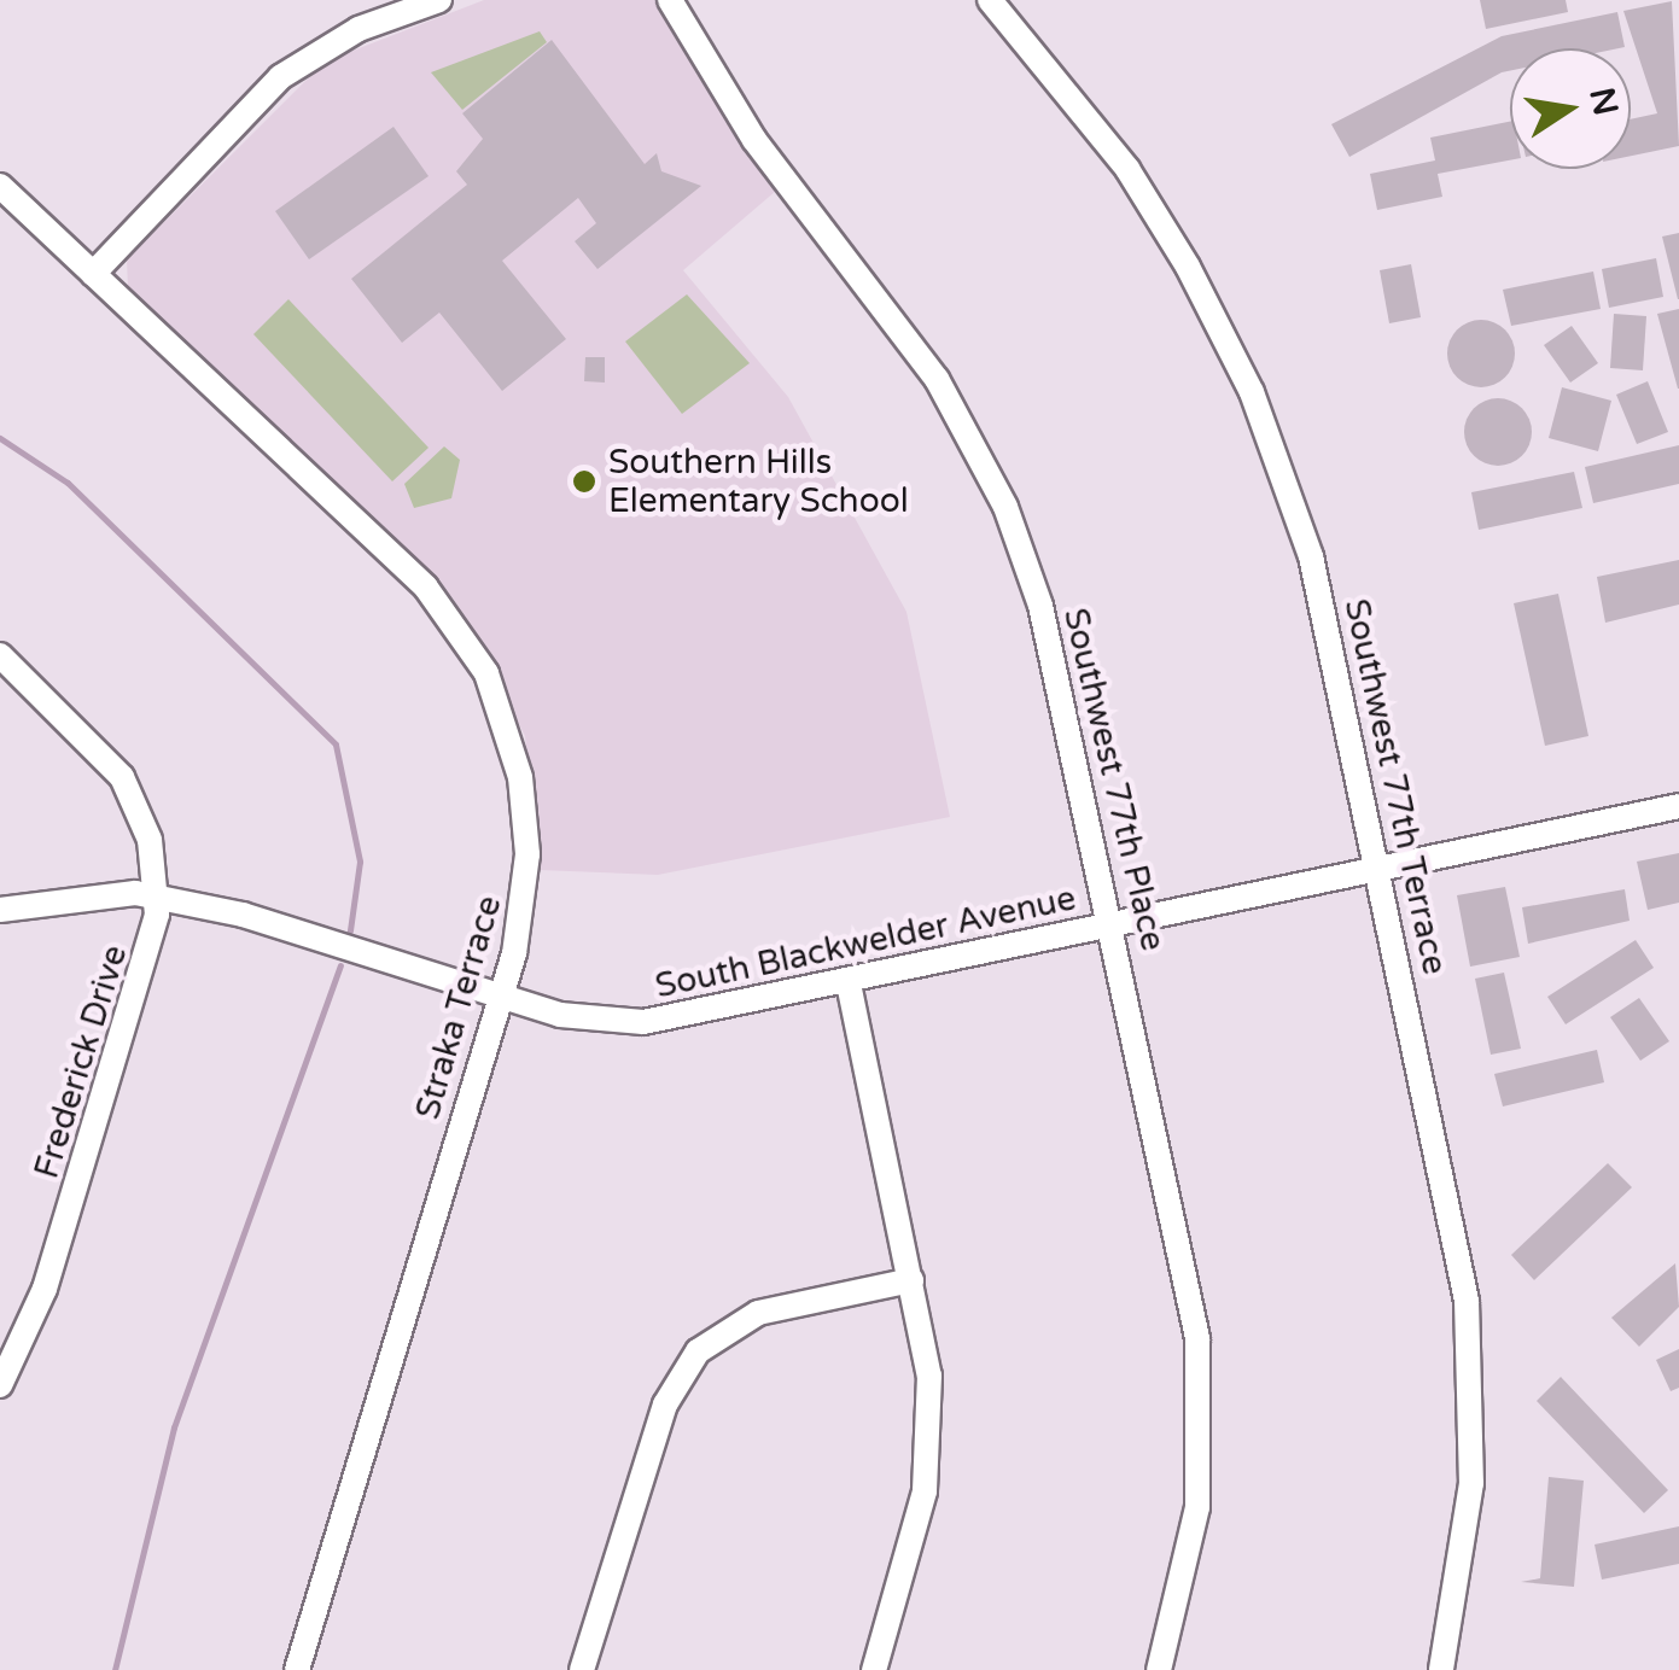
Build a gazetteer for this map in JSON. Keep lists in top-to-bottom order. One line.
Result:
{"streets":{"street":["Southwest 77th Place","Southwest 77th Terrace","South Blackwelder Avenue","Straka Terrace","Frederick Drive"]},"crossings":[["Southwest 77th Place","South Blackwelder Avenue"],["Southwest 77th Terrace","South Blackwelder Avenue"],["South Blackwelder Avenue","Straka Terrace"],["South Blackwelder Avenue","Frederick Drive"]],"places":["Southern Hills Elementary School"],"north":"right"}
